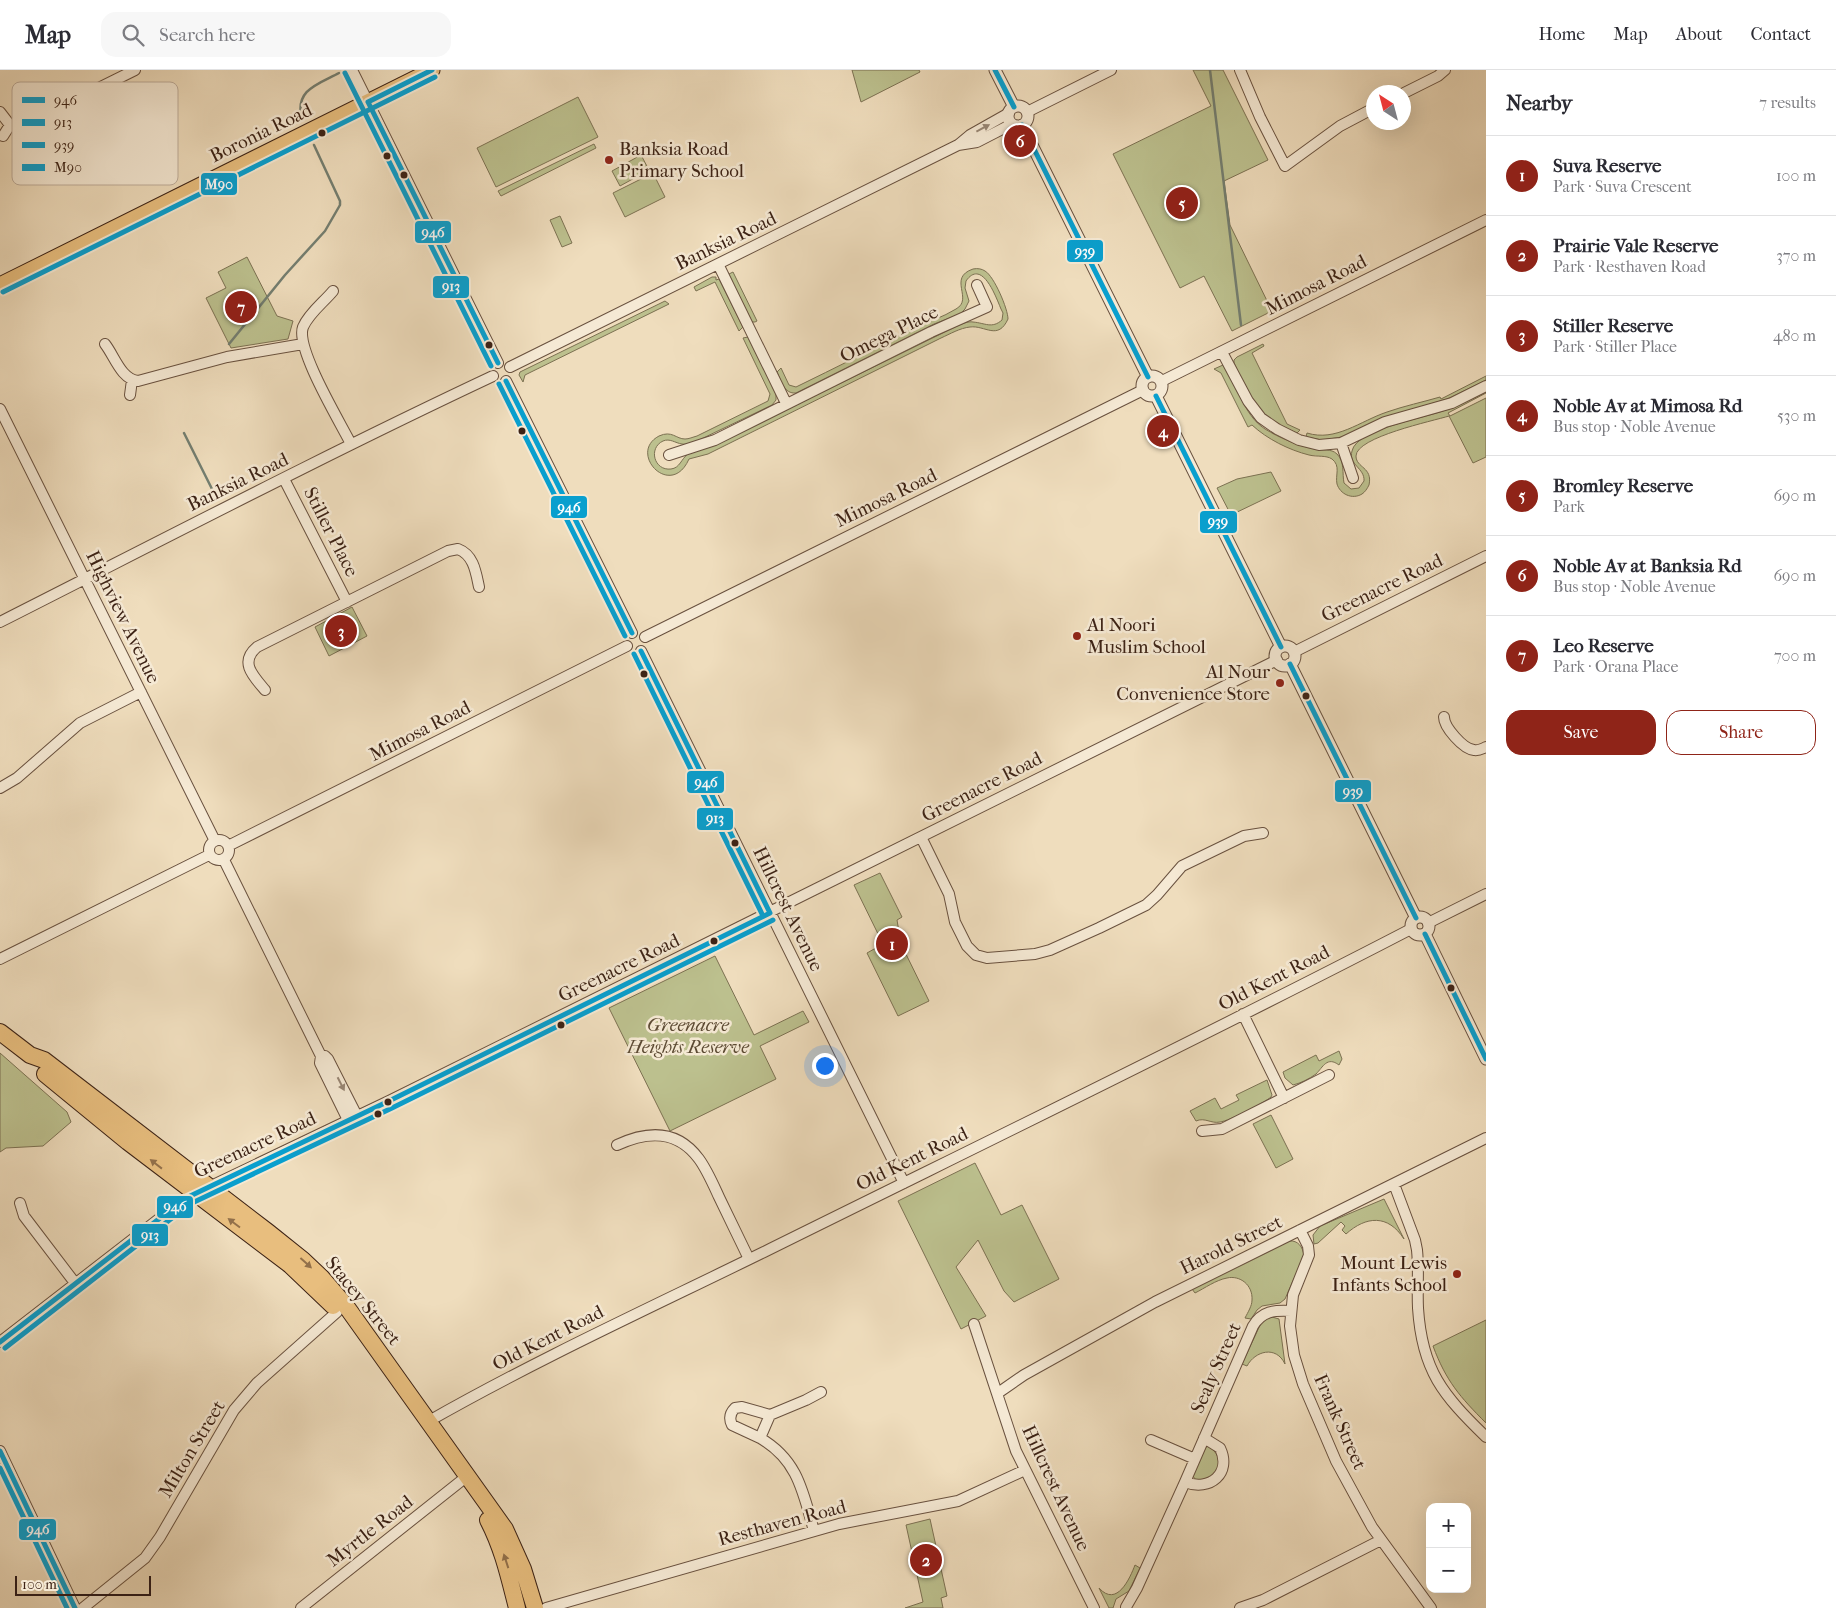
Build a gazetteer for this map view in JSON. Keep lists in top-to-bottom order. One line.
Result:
{"streets":{"highway":["Stacey Street"],"main road":["Boronia Road"],"street":["Banksia Road","Mimosa Road","Omega Place","Stiller Place","Greenacre Road","Highview Avenue","Hillcrest Avenue","Old Kent Road","Harold Street","Sealy Street","Frank Street","Milton Street","Resthaven Road","Myrtle Road"]},"crossings":[["Banksia Road","Stiller Place"],["Banksia Road","Highview Avenue"],["Mimosa Road","Highview Avenue"],["Mimosa Road","Hillcrest Avenue"],["Greenacre Road","Hillcrest Avenue"],["Greenacre Road","Stacey Street"],["Hillcrest Avenue","Old Kent Road"],["Hillcrest Avenue","Harold Street"],["Hillcrest Avenue","Resthaven Road"],["Old Kent Road","Stacey Street"],["Harold Street","Frank Street"],["Stacey Street","Milton Street"],["Stacey Street","Myrtle Road"],["Sealy Street","Frank Street"]],"parks":["Greenacre Heights Reserve"],"places":["Banksia Road Primary School","Al Noori Muslim School","Al Nour Convenience Store","Mount Lewis Infants School"],"lines":["transit line 946","transit line 939","transit line 913","transit line M90"],"legend":["946","913","939","M90"],"scale_bar":"100 m","north":"top left","page":{"header":"Map","search":"Search here","nav":["Home","Map","About","Contact"],"heading":["Nearby","7 results"],"pins":["6","5","7","4","3","1","2"],"list":[{"mark":"1","name":"Suva Reserve","note":"Park · Suva Crescent","value":"100 m"},{"mark":"2","name":"Prairie Vale Reserve","note":"Park · Resthaven Road","value":"370 m"},{"mark":"3","name":"Stiller Reserve","note":"Park · Stiller Place","value":"480 m"},{"mark":"4","name":"Noble Av at Mimosa Rd","note":"Bus stop · Noble Avenue","value":"530 m"},{"mark":"5","name":"Bromley Reserve","note":"Park","value":"690 m"},{"mark":"6","name":"Noble Av at Banksia Rd","note":"Bus stop · Noble Avenue","value":"690 m"},{"mark":"7","name":"Leo Reserve","note":"Park · Orana Place","value":"700 m"}],"buttons":["Save","Share"],"map_buttons":["+","−"],"scale":"100 m"}}
